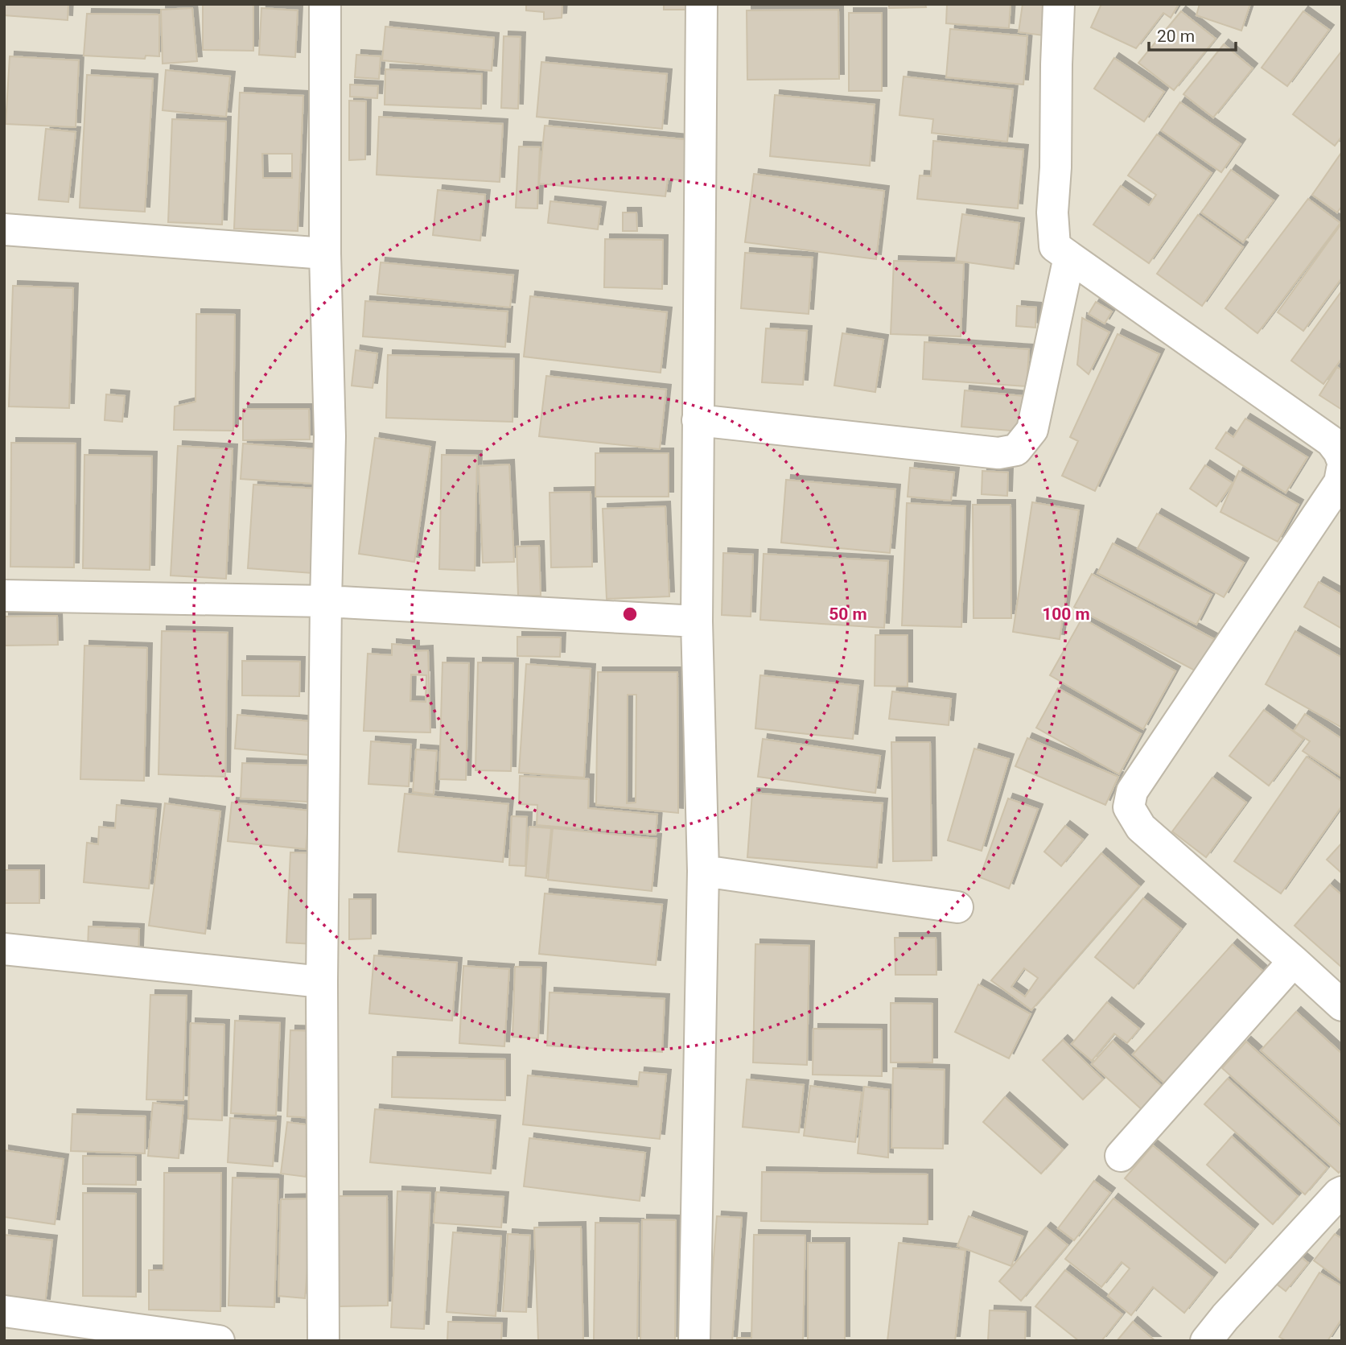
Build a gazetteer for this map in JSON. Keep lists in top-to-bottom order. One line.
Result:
{"scale_bar":"20 m","rings":["50 m","100 m"]}
